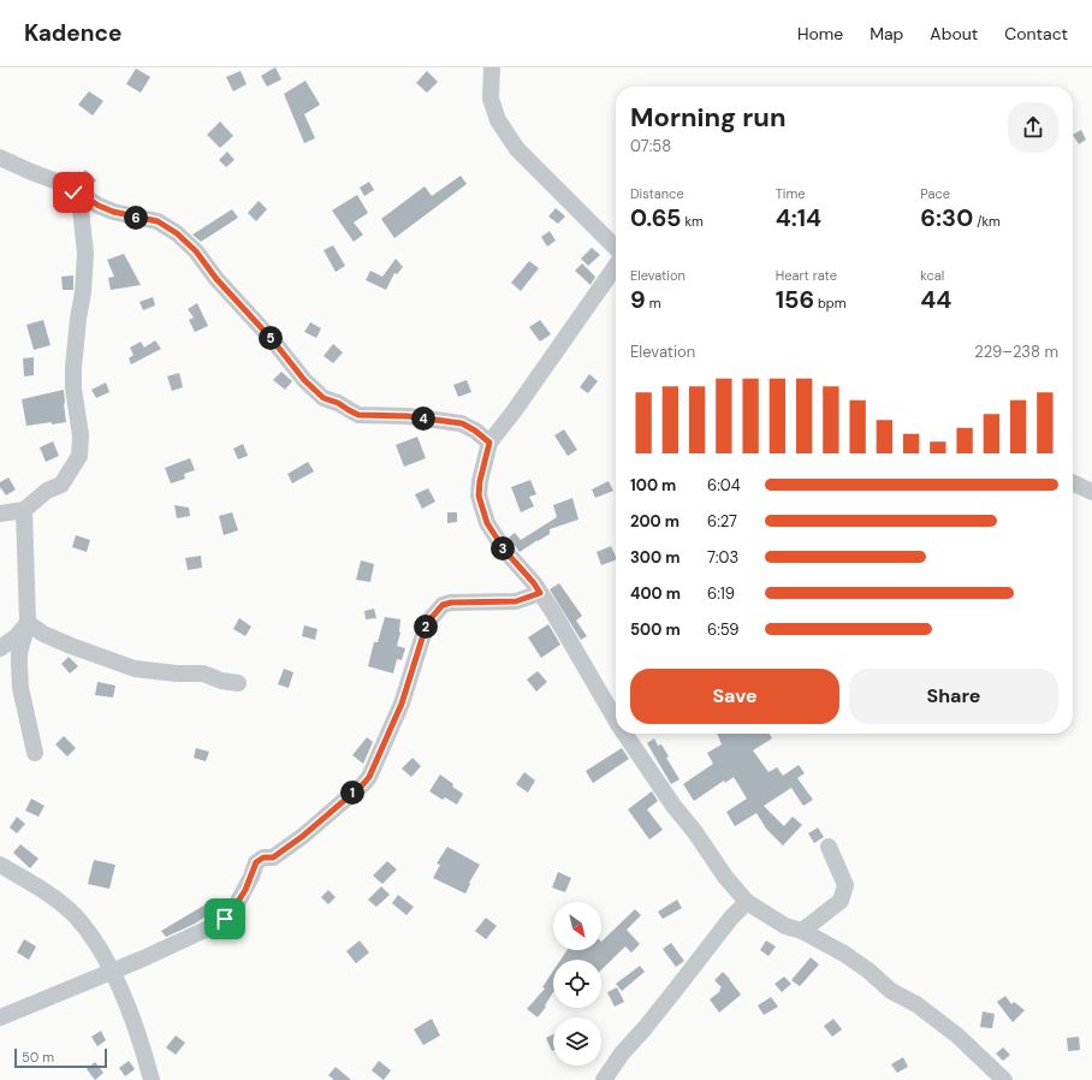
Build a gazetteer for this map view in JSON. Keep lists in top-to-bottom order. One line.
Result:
{"scale_bar":"50 m","north":"bottom right","page":{"header":"Kadence","nav":["Home","Map","About","Contact"],"heading":["Morning run","07:58"],"stats":[["Distance","0.65 km"],["Time","4:14"],["Pace","6:30 /km"],["Elevation","9 m"],["Heart rate","156 bpm"],["kcal","44"]],"pins":["6","5","4","3","2","1"],"chart":["Elevation","229–238 m"],"list":[{"name":"100 m","note":"6:04"},{"name":"200 m","note":"6:27"},{"name":"300 m","note":"7:03"},{"name":"400 m","note":"6:19"},{"name":"500 m","note":"6:59"}],"buttons":["Save","Share"],"scale":"50 m"}}
